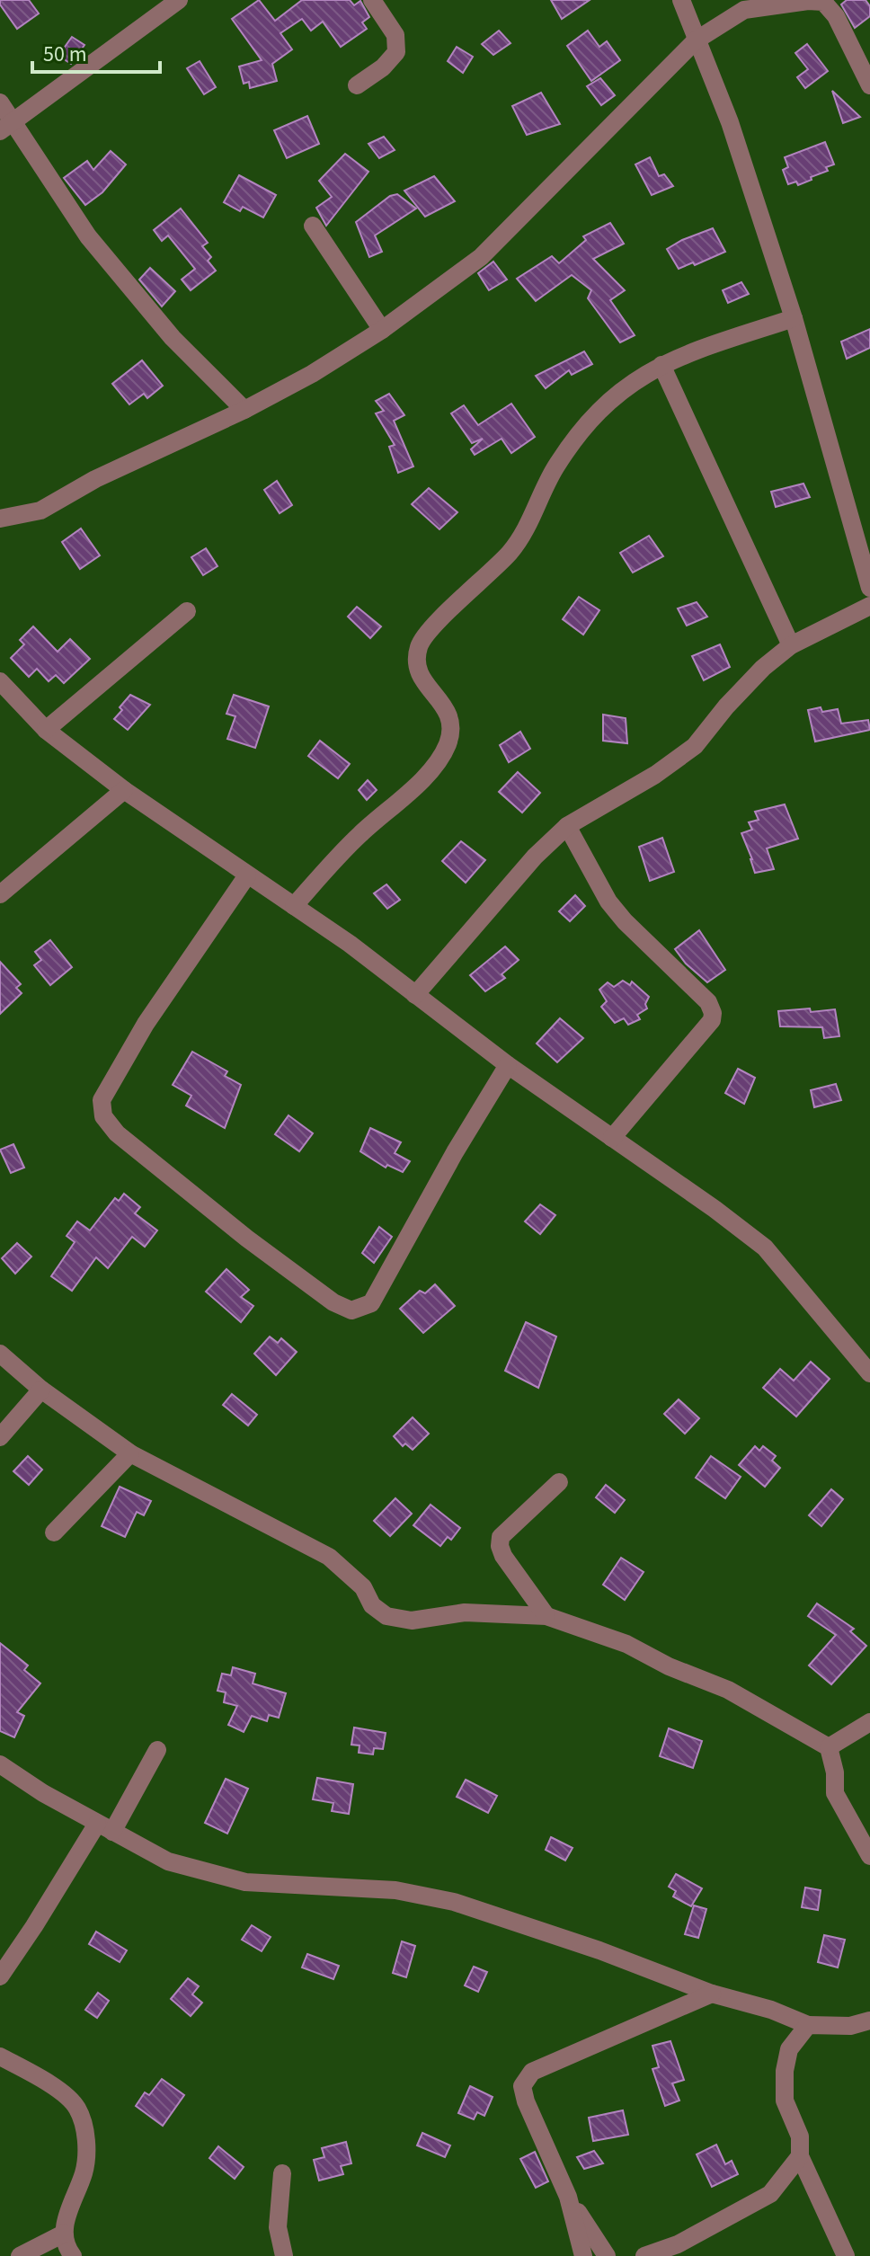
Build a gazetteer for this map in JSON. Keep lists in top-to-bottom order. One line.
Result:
{"scale_bar":"50 m"}
